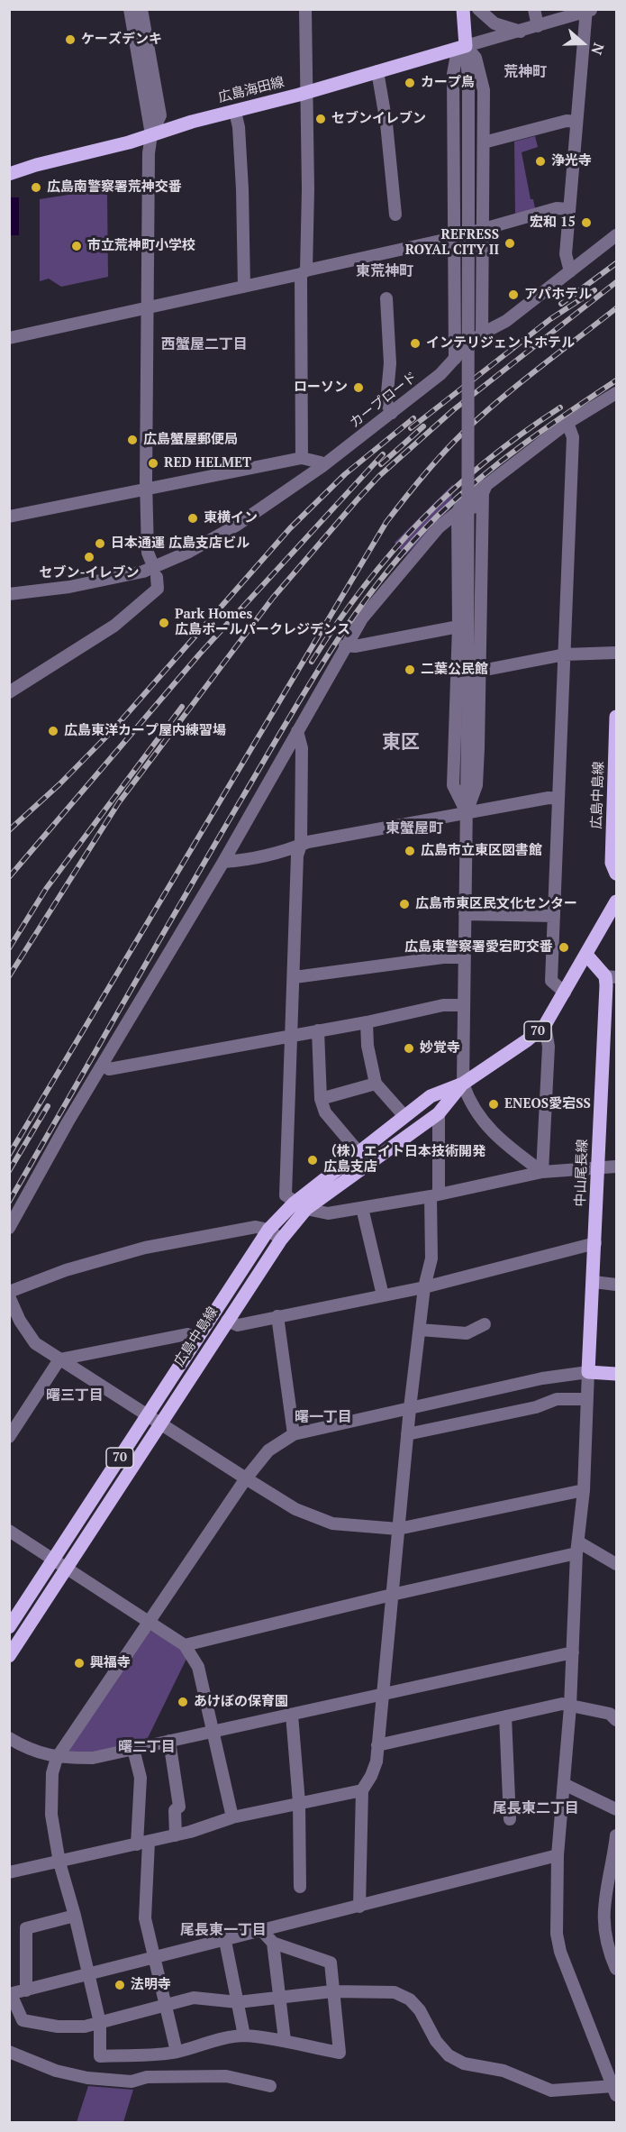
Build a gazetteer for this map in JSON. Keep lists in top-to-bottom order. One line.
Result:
{"streets":{"main road":["広島海田線","広島中島線","70","中山尾長線"],"street":["カープロード"]},"crossings":[["広島中島線","中山尾長線"]],"districts":["荒神町","東荒神町","西蟹屋二丁目","東区","東蟹屋町","曙三丁目","曙一丁目","曙二丁目","尾長東二丁目","尾長東一丁目"],"places":["ケーズデンキ","カープ鳥","セブンイレブン","浄光寺","広島南警察署荒神交番","宏和 15","REFRESS ROYAL CITY II","市立荒神町小学校","アパホテル","インテリジェントホテル","ローソン","広島蟹屋郵便局","RED HELMET","東横イン","日本通運 広島支店ビル","セブン-イレブン","Park Homes 広島ボールパークレジデンス","二葉公民館","広島東洋カープ屋内練習場","広島市立東区図書館","広島市東区民文化センター","広島東警察署愛宕町交番","妙覚寺","ENEOS愛宕SS","（株）エイト日本技術開発 広島支店","興福寺","あけぼの保育園","法明寺"],"north":"right"}
